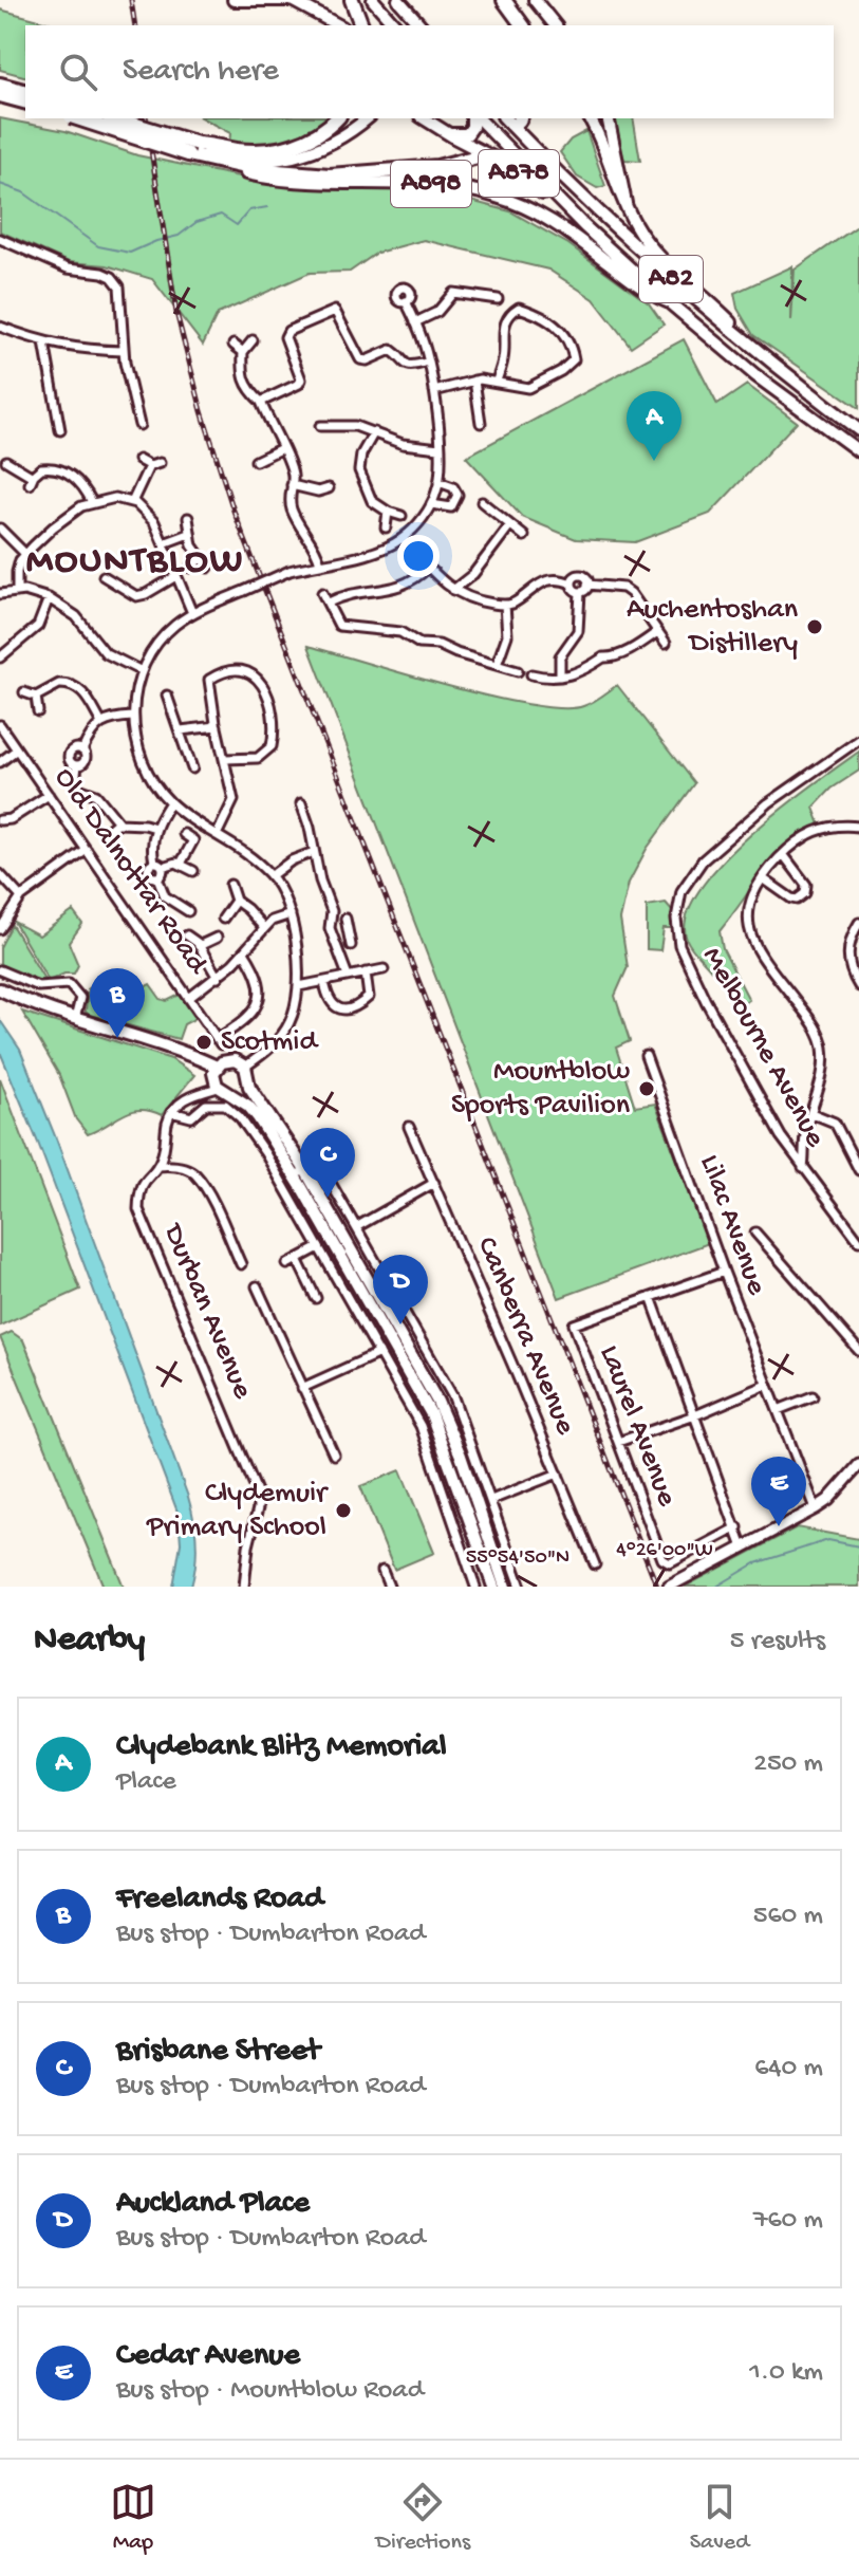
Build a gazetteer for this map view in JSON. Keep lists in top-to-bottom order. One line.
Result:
{"streets":{"highway":["A898"],"main road":["A878","A82"],"street":["Old Dalnottar Road","Melbourne Avenue","Lilac Avenue","Durban Avenue","Canberra Avenue","Laurel Avenue"]},"crossings":[["A878","A82"],["A898","A82"]],"districts":["MOUNTBLOW"],"places":["Auchentoshan Distillery","Scotmid","Mountblow Sports Pavilion","Clydemuir Primary School"],"page":{"search":"Search here","pins":["A","B","C","D","E"],"heading":["Nearby","5 results"],"list":[{"mark":"A","name":"Clydebank Blitz Memorial","note":"Place","value":"250 m"},{"mark":"B","name":"Freelands Road","note":"Bus stop · Dumbarton Road","value":"560 m"},{"mark":"C","name":"Brisbane Street","note":"Bus stop · Dumbarton Road","value":"640 m"},{"mark":"D","name":"Auckland Place","note":"Bus stop · Dumbarton Road","value":"760 m"},{"mark":"E","name":"Cedar Avenue","note":"Bus stop · Mountblow Road","value":"1.0 km"}],"nav":["Map","Directions","Saved"]},"coordinates":["4°26'00\"W","55°54'50\"N"]}
